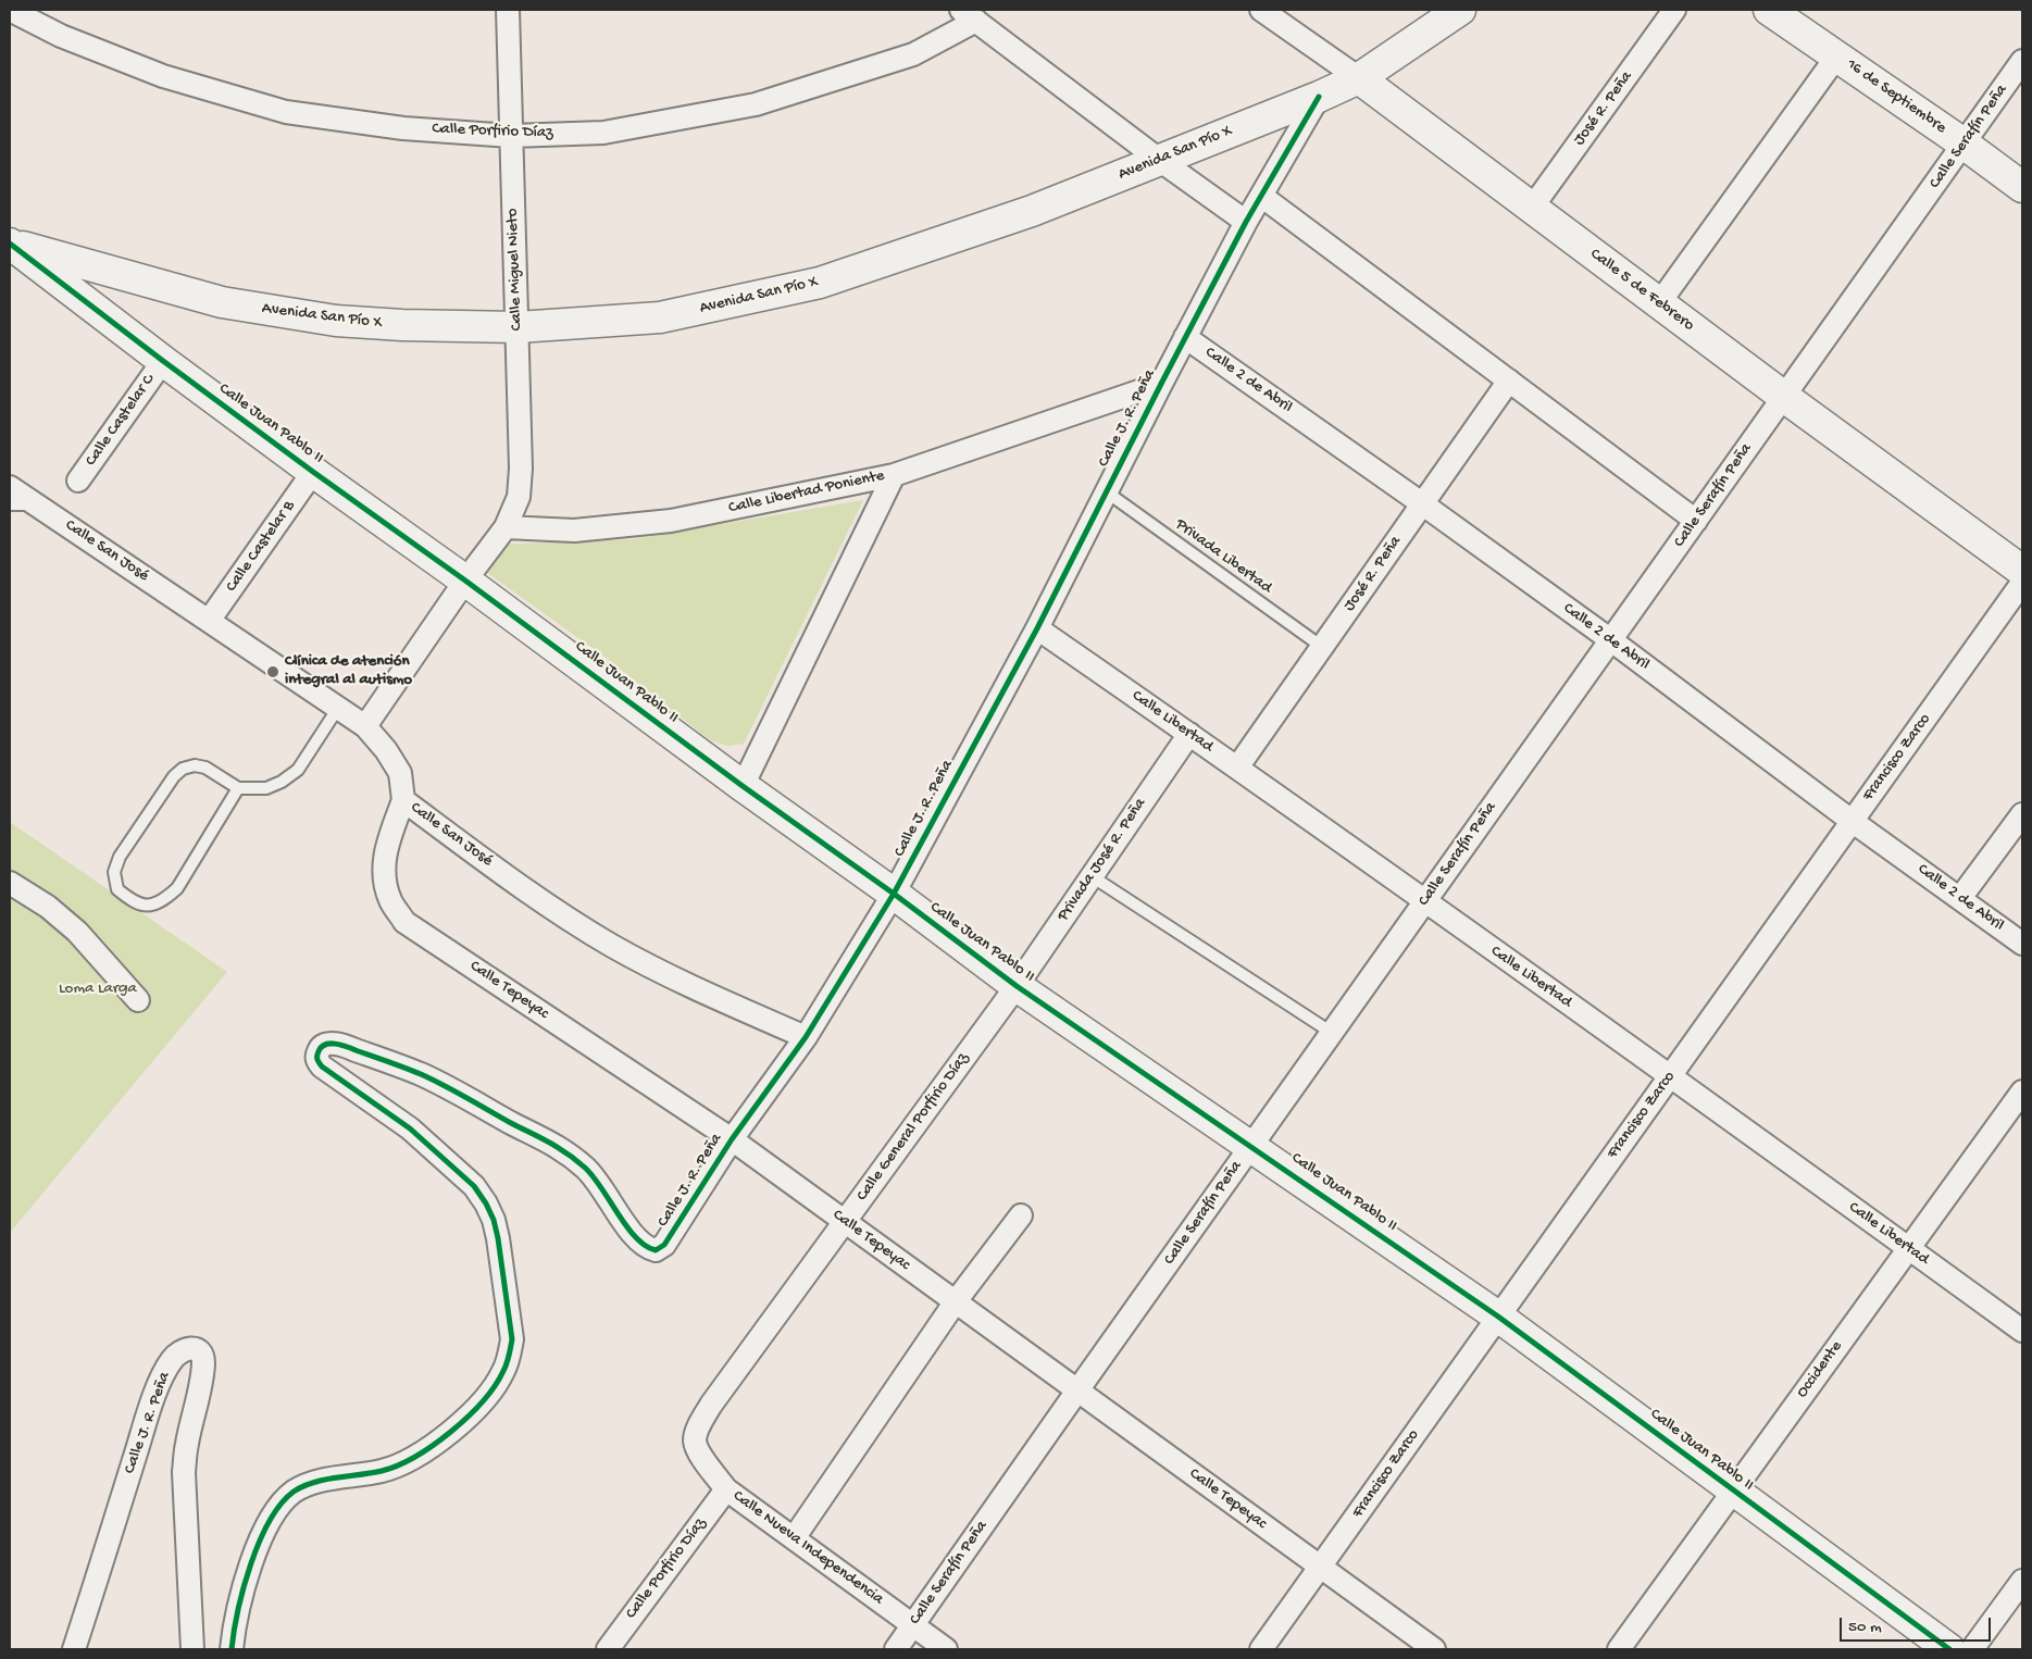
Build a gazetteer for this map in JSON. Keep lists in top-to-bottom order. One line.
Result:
{"streets":{"street":["16 de Septiembre","José R. Peña","Calle Porfirio Díaz","Calle Serafín Peña","Avenida San Pío X","Calle Miguel Nieto","Calle 5 de Febrero","Calle 2 de Abril","Calle J. R. Peña","Calle Castelar C","Calle Juan Pablo II","Calle Libertad Poniente","Calle Castelar B","Calle San José","Calle Libertad","Francisco Zarco","Privada José R. Peña","Calle Tepeyac","Calle General Porfirio Díaz","Occidente","Calle Nueva Independencia"],"lane":["Privada Libertad"]},"crossings":[["16 de Septiembre","Calle Serafín Peña"],["José R. Peña","Calle 5 de Febrero"],["José R. Peña","Calle 2 de Abril"],["José R. Peña","Privada Libertad"],["José R. Peña","Calle Libertad"],["Calle Porfirio Díaz","Calle Miguel Nieto"],["Calle Porfirio Díaz","Calle Nueva Independencia"],["Calle Serafín Peña","Calle 5 de Febrero"],["Calle Serafín Peña","Calle 2 de Abril"],["Calle Serafín Peña","Calle Juan Pablo II"],["Calle Serafín Peña","Calle Libertad"],["Calle Serafín Peña","Calle Tepeyac"],["Calle Serafín Peña","Calle Nueva Independencia"],["Avenida San Pío X","Calle Miguel Nieto"],["Avenida San Pío X","Calle 5 de Febrero"],["Avenida San Pío X","Calle J. R. Peña"],["Avenida San Pío X","Calle Juan Pablo II"],["Calle Miguel Nieto","Calle Libertad Poniente"],["Calle 2 de Abril","Calle J. R. Peña"],["Calle 2 de Abril","Francisco Zarco"],["Calle J. R. Peña","Calle Juan Pablo II"],["Calle J. R. Peña","Calle Libertad Poniente"],["Calle J. R. Peña","Calle San José"],["Calle J. R. Peña","Privada Libertad"],["Calle J. R. Peña","Calle Libertad"],["Calle J. R. Peña","Calle Tepeyac"],["Calle Castelar C","Calle Juan Pablo II"],["Calle Juan Pablo II","Calle Castelar B"],["Calle Juan Pablo II","Francisco Zarco"],["Calle Juan Pablo II","Privada José R. Peña"],["Calle Juan Pablo II","Calle General Porfirio Díaz"],["Calle Juan Pablo II","Occidente"],["Calle Castelar B","Calle San José"],["Calle San José","Calle Tepeyac"],["Calle Libertad","Francisco Zarco"],["Calle Libertad","Privada José R. Peña"],["Calle Libertad","Occidente"],["Francisco Zarco","Calle Tepeyac"],["Privada José R. Peña","Calle General Porfirio Díaz"],["Calle Tepeyac","Calle General Porfirio Díaz"],["Calle General Porfirio Díaz","Calle Nueva Independencia"]],"parks":["Loma Larga"],"places":["Clínica de atención integral al autismo"],"scale_bar":"50 m"}
